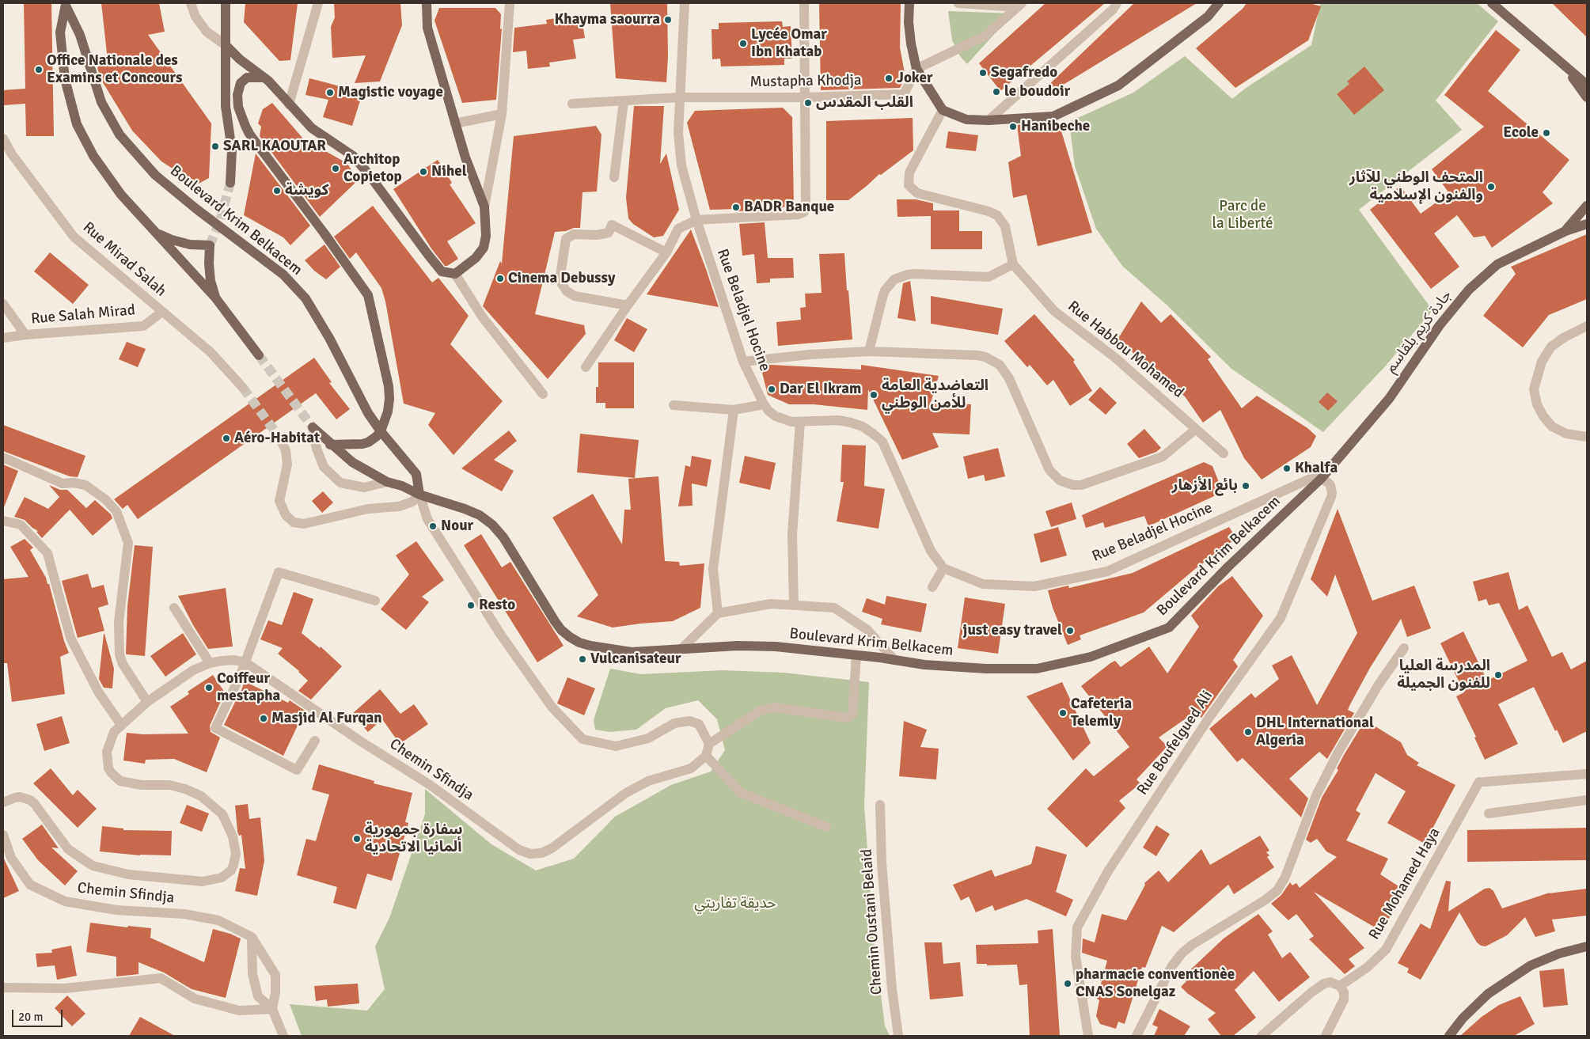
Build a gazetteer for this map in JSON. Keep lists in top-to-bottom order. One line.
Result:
{"streets":{"main road":["Boulevard Krim Belkacem","جادة كريم بلقاسم"],"street":["Mustapha Khodja","Rue Mirad Salah","Rue Beladjel Hocine","Rue Salah Mirad","Rue Habbou Mohamed","Rue Boufelgued Ali","Chemin Sfindja","Rue Mohamed Haya","Chemin Oustani Belaid"]},"crossings":[["Mustapha Khodja","Rue Beladjel Hocine"],["Boulevard Krim Belkacem","Rue Beladjel Hocine"],["Boulevard Krim Belkacem","جادة كريم بلقاسم"],["Boulevard Krim Belkacem","Rue Boufelgued Ali"],["Rue Mirad Salah","Rue Salah Mirad"],["Rue Beladjel Hocine","جادة كريم بلقاسم"],["Rue Beladjel Hocine","Rue Boufelgued Ali"],["جادة كريم بلقاسم","Rue Boufelgued Ali"]],"parks":["Parc de la Liberté","حديقة تفاريتي"],"places":["Khayma saourra","Lycée Omar Ibn Khatab","Office Nationale des Examins et Concours","Segafredo","Joker","le boudoir","Magistic voyage","القلب المقدس","Hanibeche","Ecole","SARL KAOUTAR","Architop Copietop","Nihel","المتحف الوطني للآثار والفنون الإسلامية","كويشة","BADR Banque","Cinema Debussy","Dar El Ikram","التعاضدية العامة للأمن الوطني","Aéro-Habitat","Khalfa","بائع الأزهار","Nour","Resto","just easy travel","Vulcanisateur","المدرسة العليا للفنون الجميلة","Coiffeur mestapha","Cafeteria Telemly","Masjid Al Furqan","DHL International Algeria","سفارة جمهورية ألمانيا الاتحادية","pharmacie conventionèe CNAS Sonelgaz"],"scale_bar":"20 m"}
